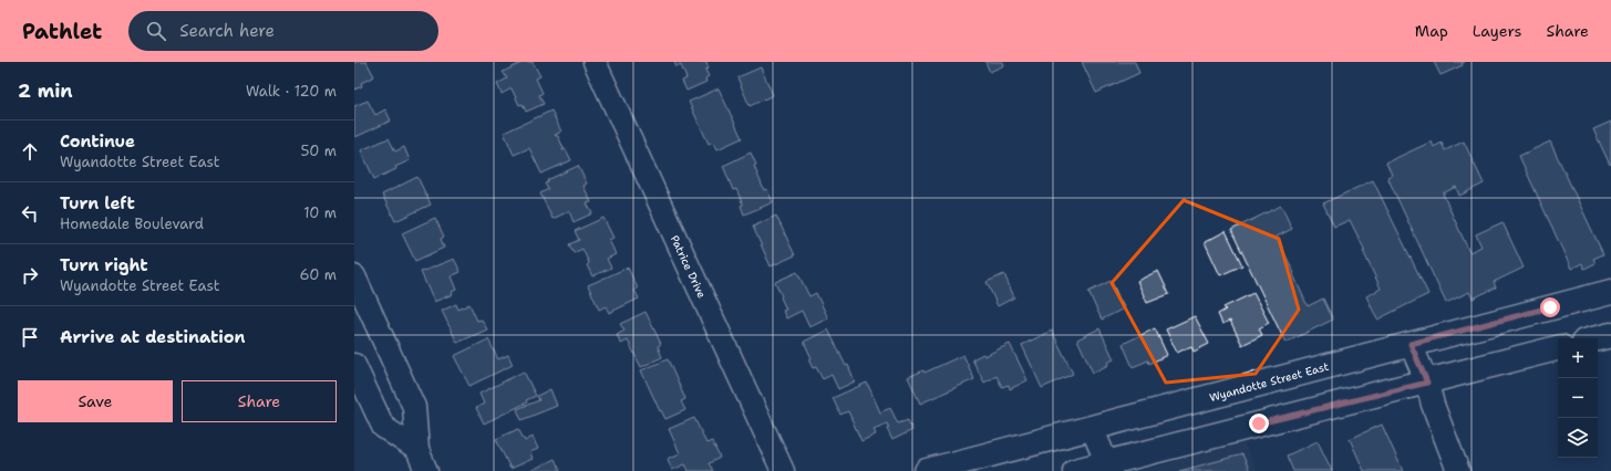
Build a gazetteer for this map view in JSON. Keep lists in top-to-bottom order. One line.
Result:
{"streets":{"main road":["Wyandotte Street East"],"street":["Patrice Drive"]},"page":{"header":"Pathlet","search":"Search here","nav":["Map","Layers","Share"],"heading":["2 min","Walk · 120 m"],"list":[["Continue","Wyandotte Street East","50 m"],["Turn left","Homedale Boulevard","10 m"],["Turn right","Wyandotte Street East","60 m"],"Arrive at destination"],"map_buttons":["+","−"],"buttons":["Save","Share"]}}
